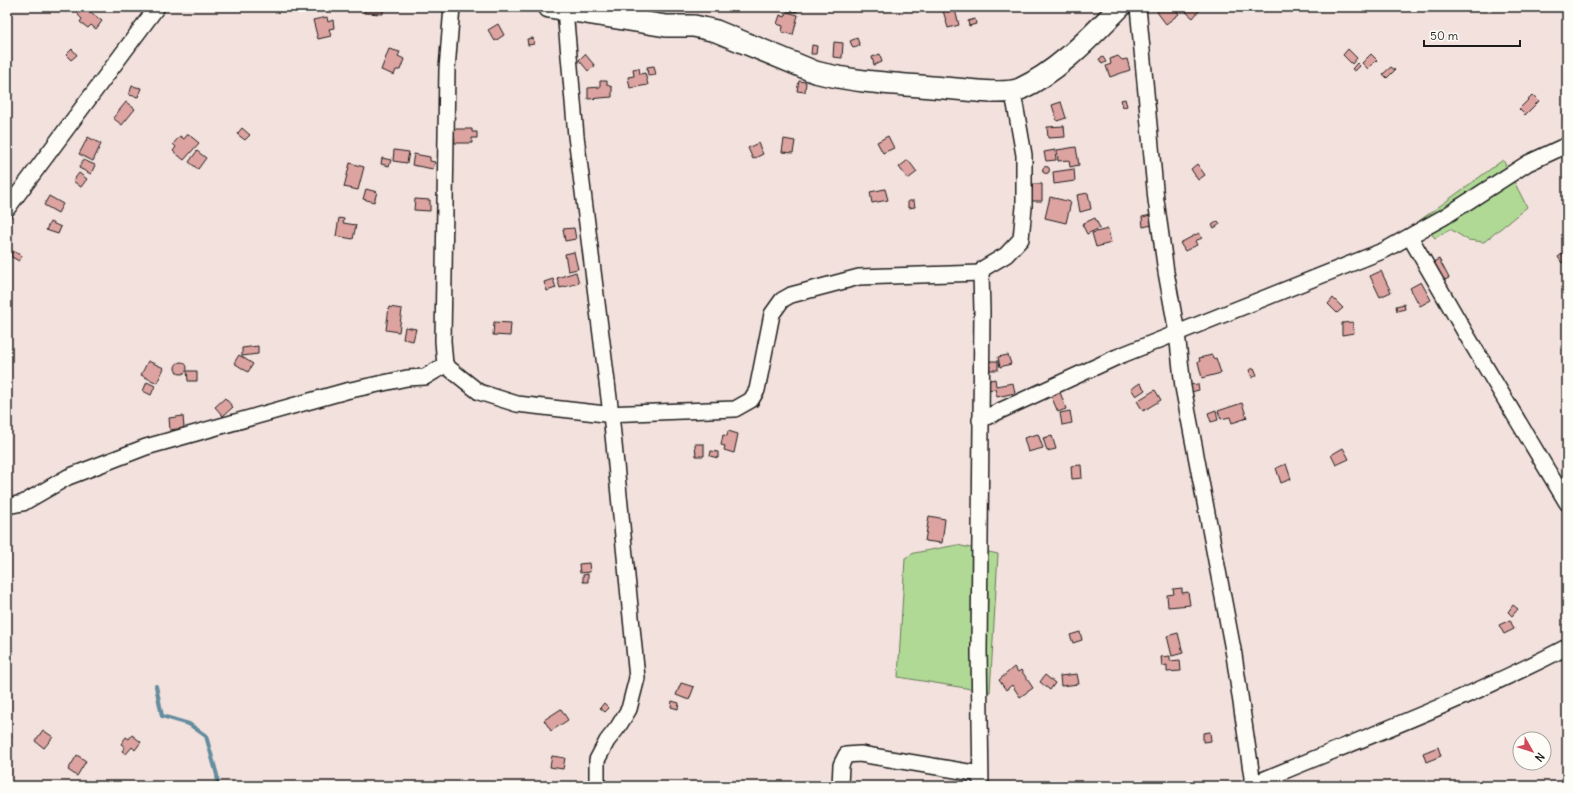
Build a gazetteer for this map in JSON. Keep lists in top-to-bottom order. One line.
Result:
{"scale_bar":"50 m","north":"bottom right"}
